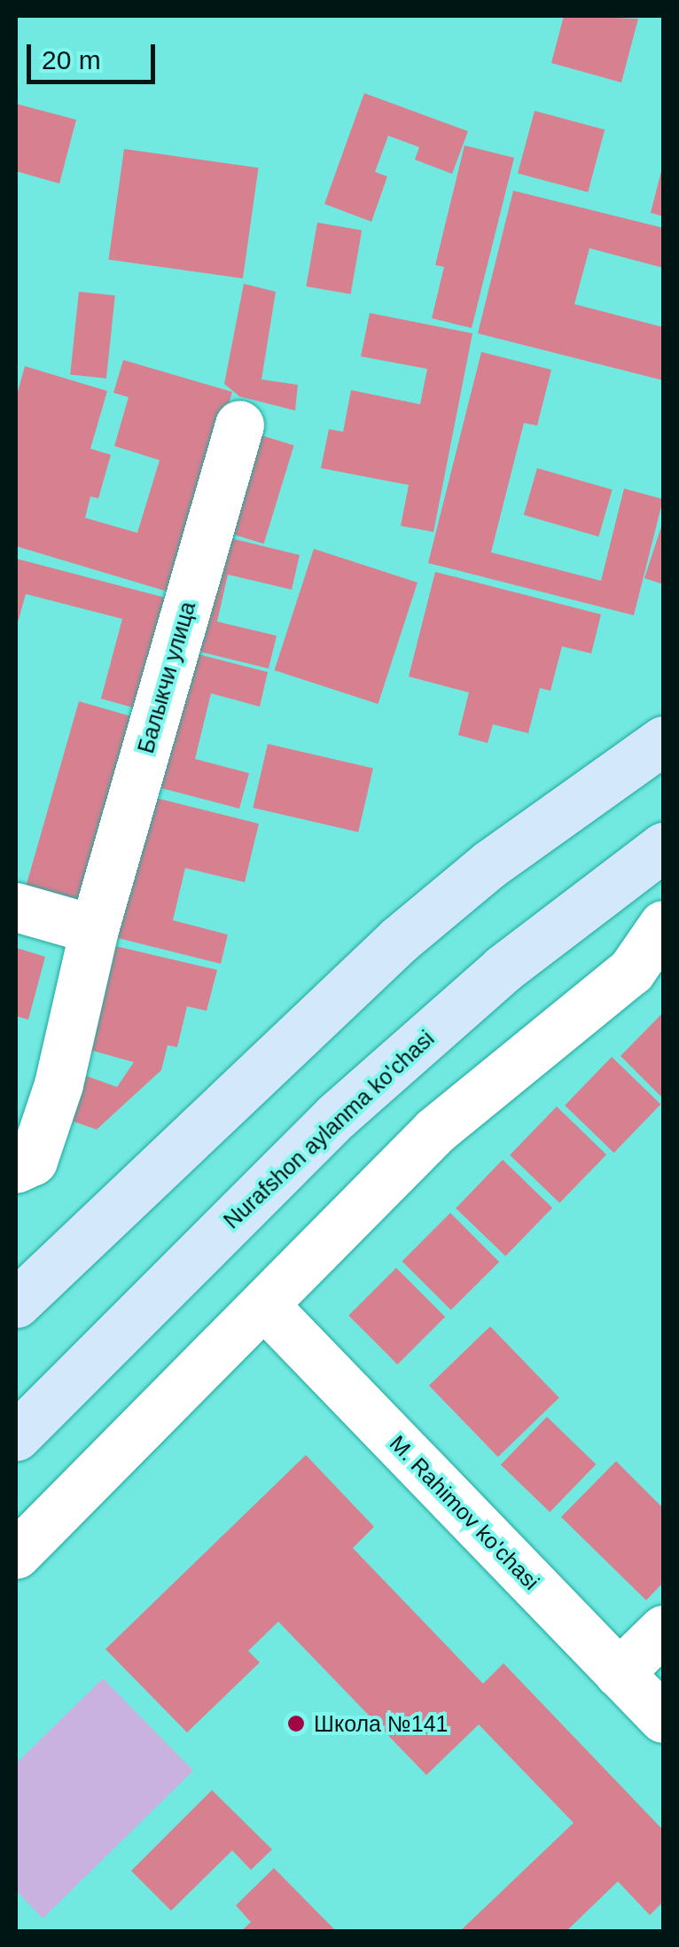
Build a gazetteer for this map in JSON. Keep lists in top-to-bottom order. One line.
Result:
{"streets":{"main road":["Nurafshon aylanma ko'chasi"],"street":["Балыкчи улица","M. Rahimov ko'chasi"]},"places":["Школа №141"],"scale_bar":"20 m"}
